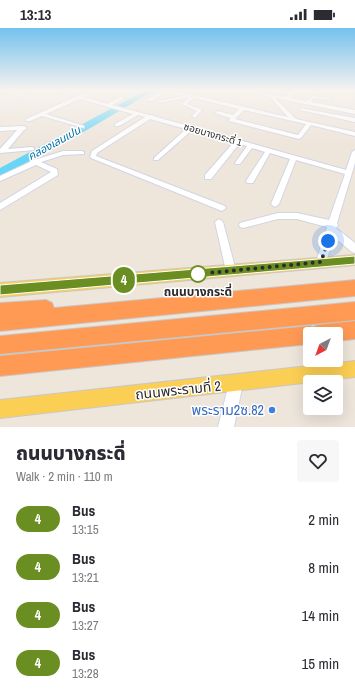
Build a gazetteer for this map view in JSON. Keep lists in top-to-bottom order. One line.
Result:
{"streets":{"main road":["ถนนพระรามที่ 2"],"street":["ซอยบางกระดี่ 1"]},"water":["คลองเลนเปน"],"places":["ถนนบางกระดี่","พระราม2ซ.82"],"lines":["bus line 4"],"north":"bottom left","page":{"status":"13:13","on_map":"4","heading":["ถนนบางกระดี่","Walk · 2 min · 110 m"],"list":[{"mark":"4","name":"Bus","note":"13:15","value":"2 min"},{"mark":"4","name":"Bus","note":"13:21","value":"8 min"},{"mark":"4","name":"Bus","note":"13:27","value":"14 min"},{"mark":"4","name":"Bus","note":"13:28","value":"15 min"}]}}
